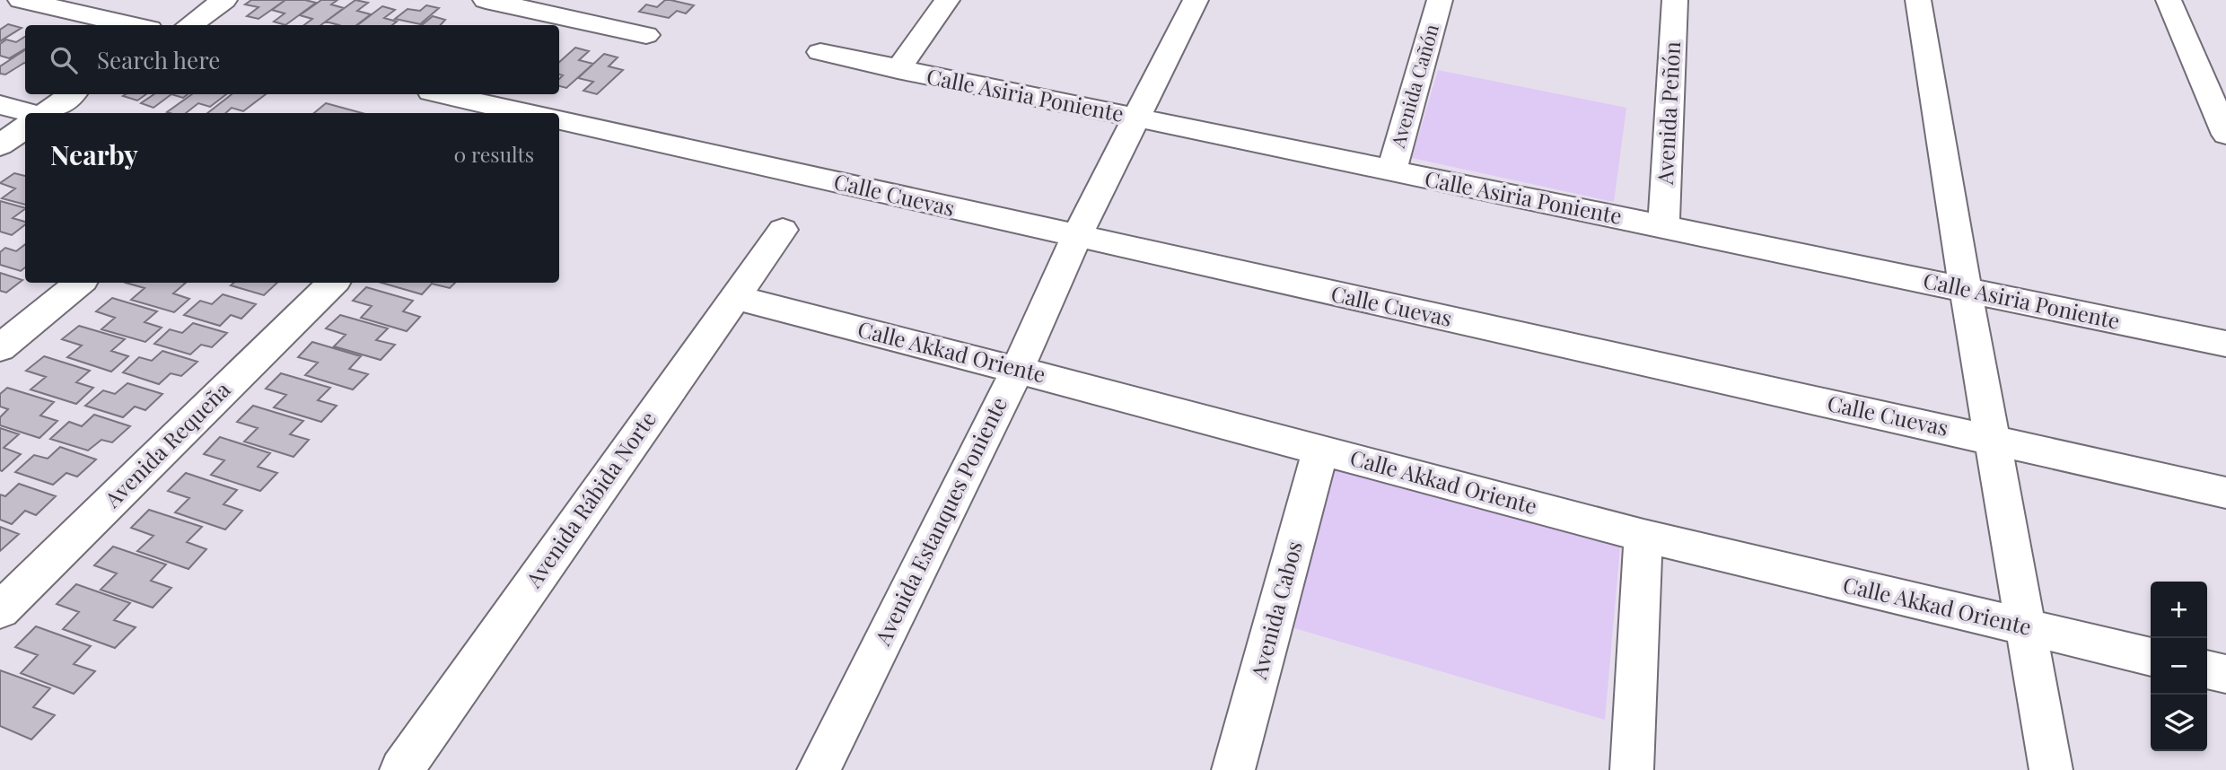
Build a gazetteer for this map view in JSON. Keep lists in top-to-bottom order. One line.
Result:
{"streets":{"street":["Avenida Cañón","Calle Asiria Poniente","Avenida Peñón","Calle Cuevas","Calle Akkad Oriente","Avenida Requeña","Avenida Rábida Norte","Avenida Estanques Poniente","Avenida Cabos"]},"crossings":[["Avenida Cañón","Calle Asiria Poniente"],["Calle Asiria Poniente","Avenida Peñón"],["Calle Asiria Poniente","Avenida Estanques Poniente"],["Calle Cuevas","Avenida Estanques Poniente"],["Calle Akkad Oriente","Avenida Rábida Norte"],["Calle Akkad Oriente","Avenida Estanques Poniente"],["Calle Akkad Oriente","Avenida Cabos"]],"page":{"search":"Search here","heading":["Nearby","0 results"],"map_buttons":["+","−"]}}
